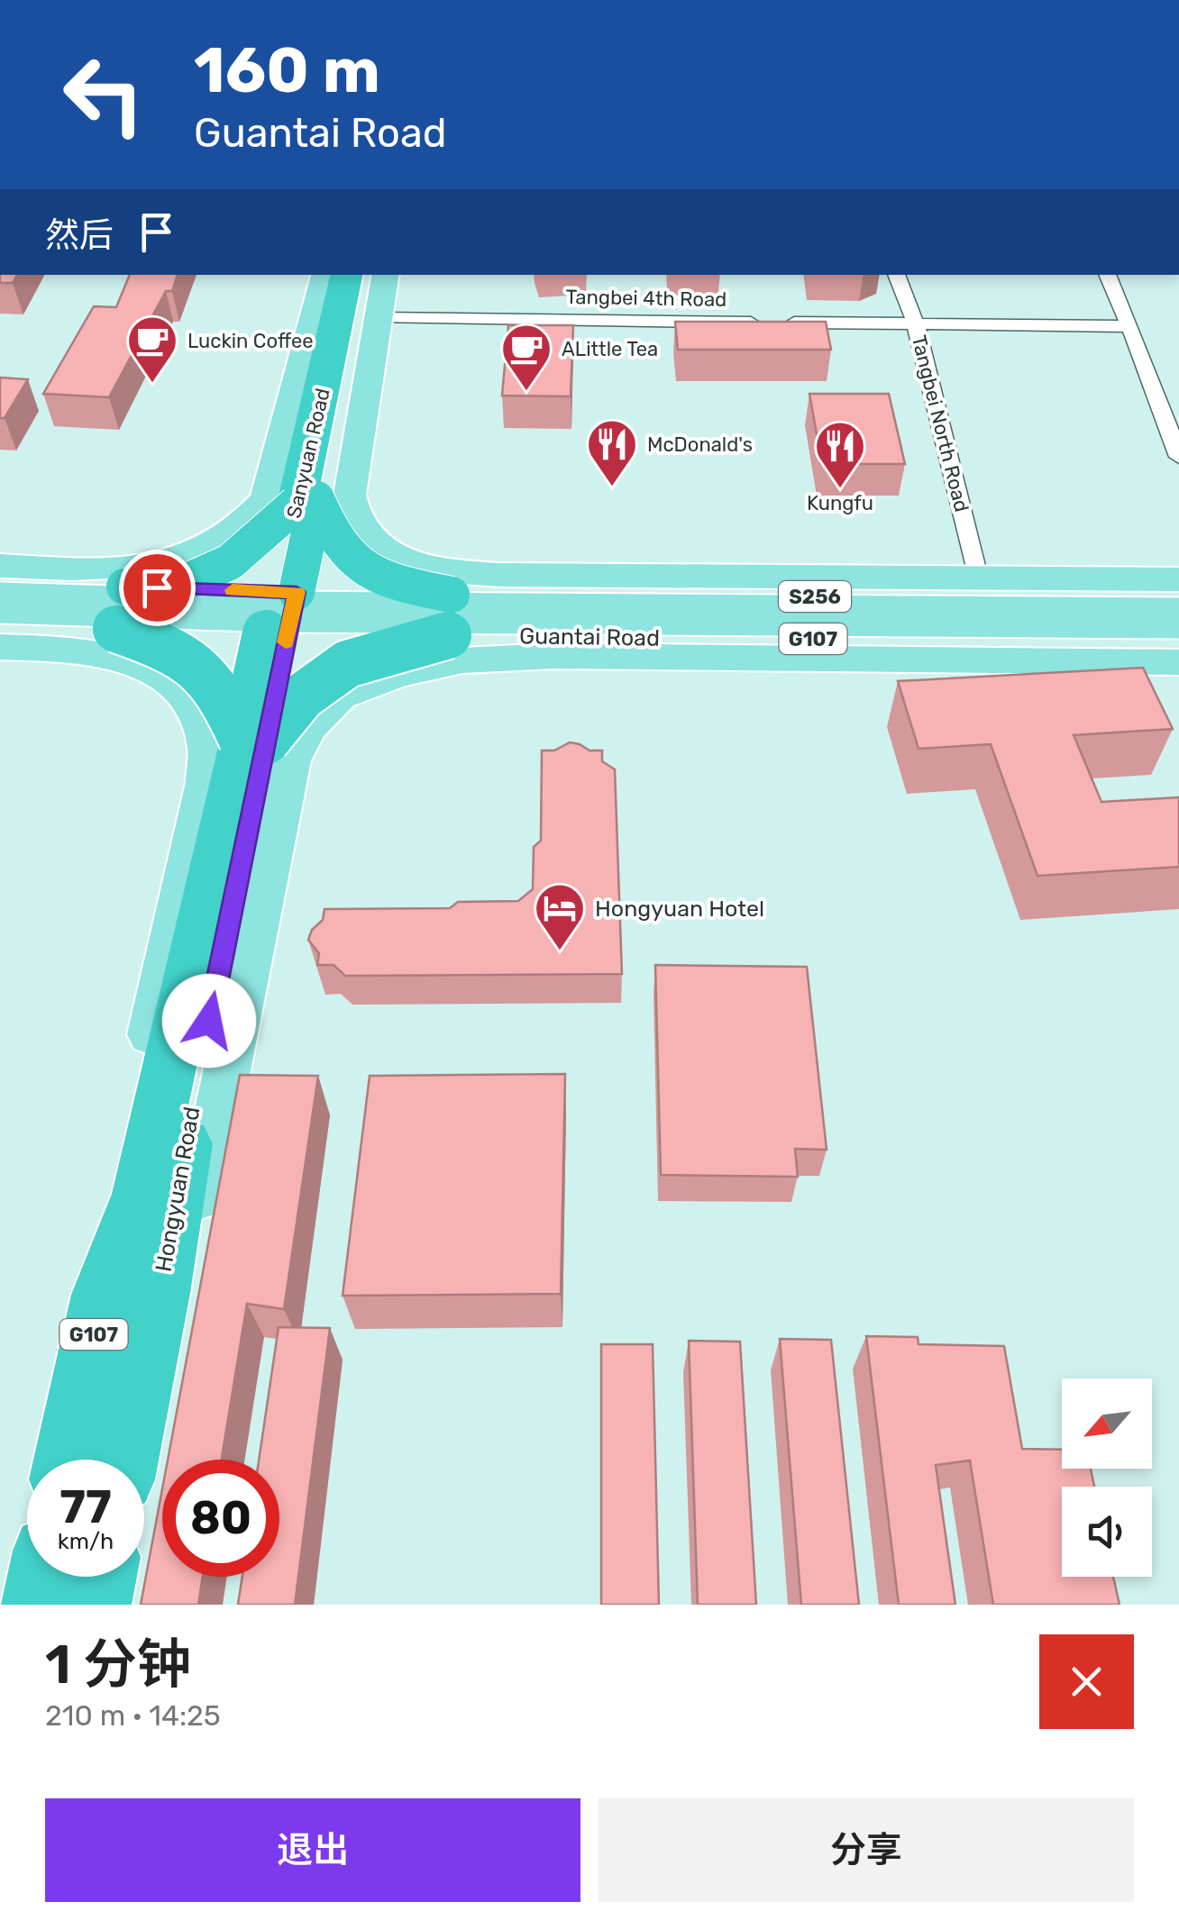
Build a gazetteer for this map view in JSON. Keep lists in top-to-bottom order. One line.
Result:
{"streets":{"highway":["Sanyuan Road","G107","Hongyuan Road"],"main road":["S256","Guantai Road"],"street":["Tangbei 4th Road","Tangbei North Road"]},"crossings":[["Tangbei 4th Road","Tangbei North Road"],["Tangbei 4th Road","Sanyuan Road"],["Sanyuan Road","Guantai Road"],["Sanyuan Road","Hongyuan Road"],["Guantai Road","Hongyuan Road"]],"places":{"cafe":["Luckin Coffee","ALittle Tea"],"restaurant":["McDonald's","Kungfu"],"hotel":["Hongyuan Hotel"]},"north":"bottom left","page":{"turn":["160 m","Guantai Road"],"then":"然后","speed":"77 km/h","limit":"80","heading":["1 分钟","210 m · 14:25"],"buttons":["退出","分享"]}}
